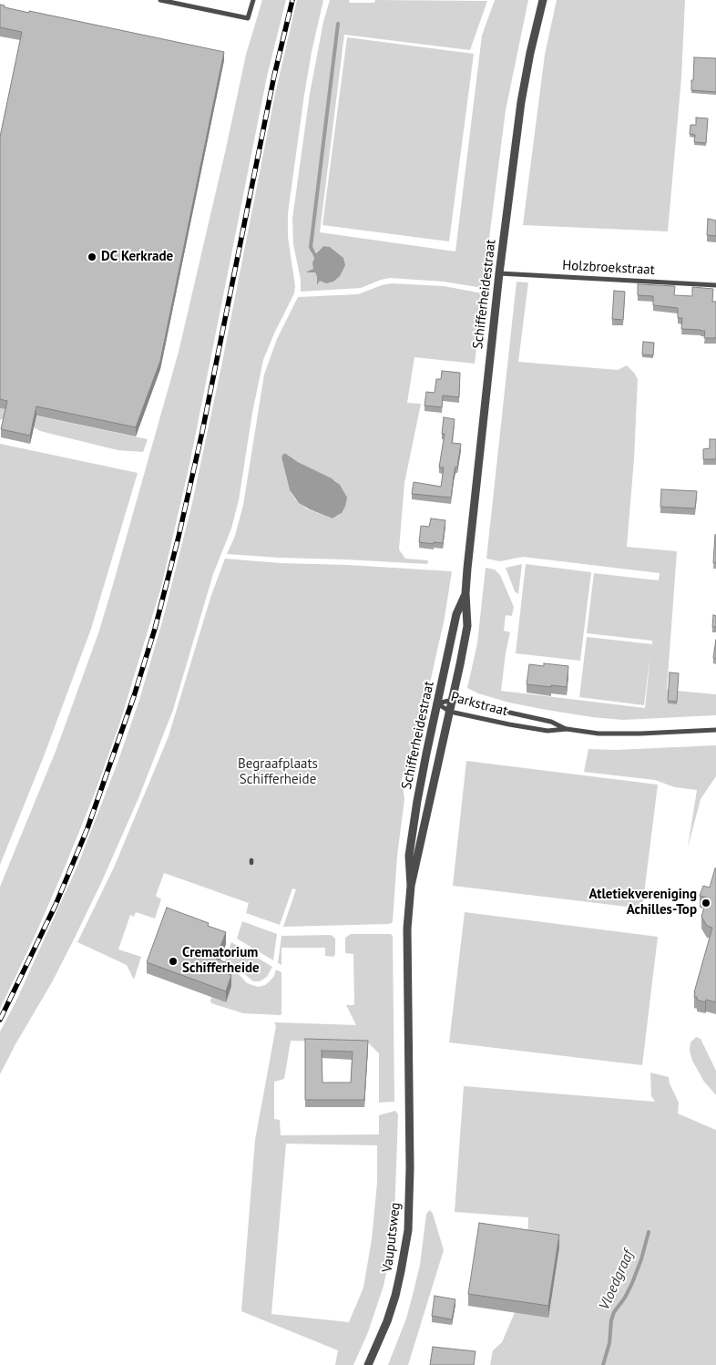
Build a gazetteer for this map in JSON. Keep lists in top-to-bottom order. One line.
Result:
{"streets":{"street":["Holzbroekstraat","Schifferheidestraat","Parkstraat","Vauputsweg"]},"crossings":[["Holzbroekstraat","Schifferheidestraat"],["Schifferheidestraat","Parkstraat"],["Schifferheidestraat","Vauputsweg"]],"water":["Vloedgraaf"],"parks":["Begraafplaats Schifferheide"],"places":["DC Kerkrade","Atletiekvereniging Achilles-Top","Crematorium Schifferheide"]}
